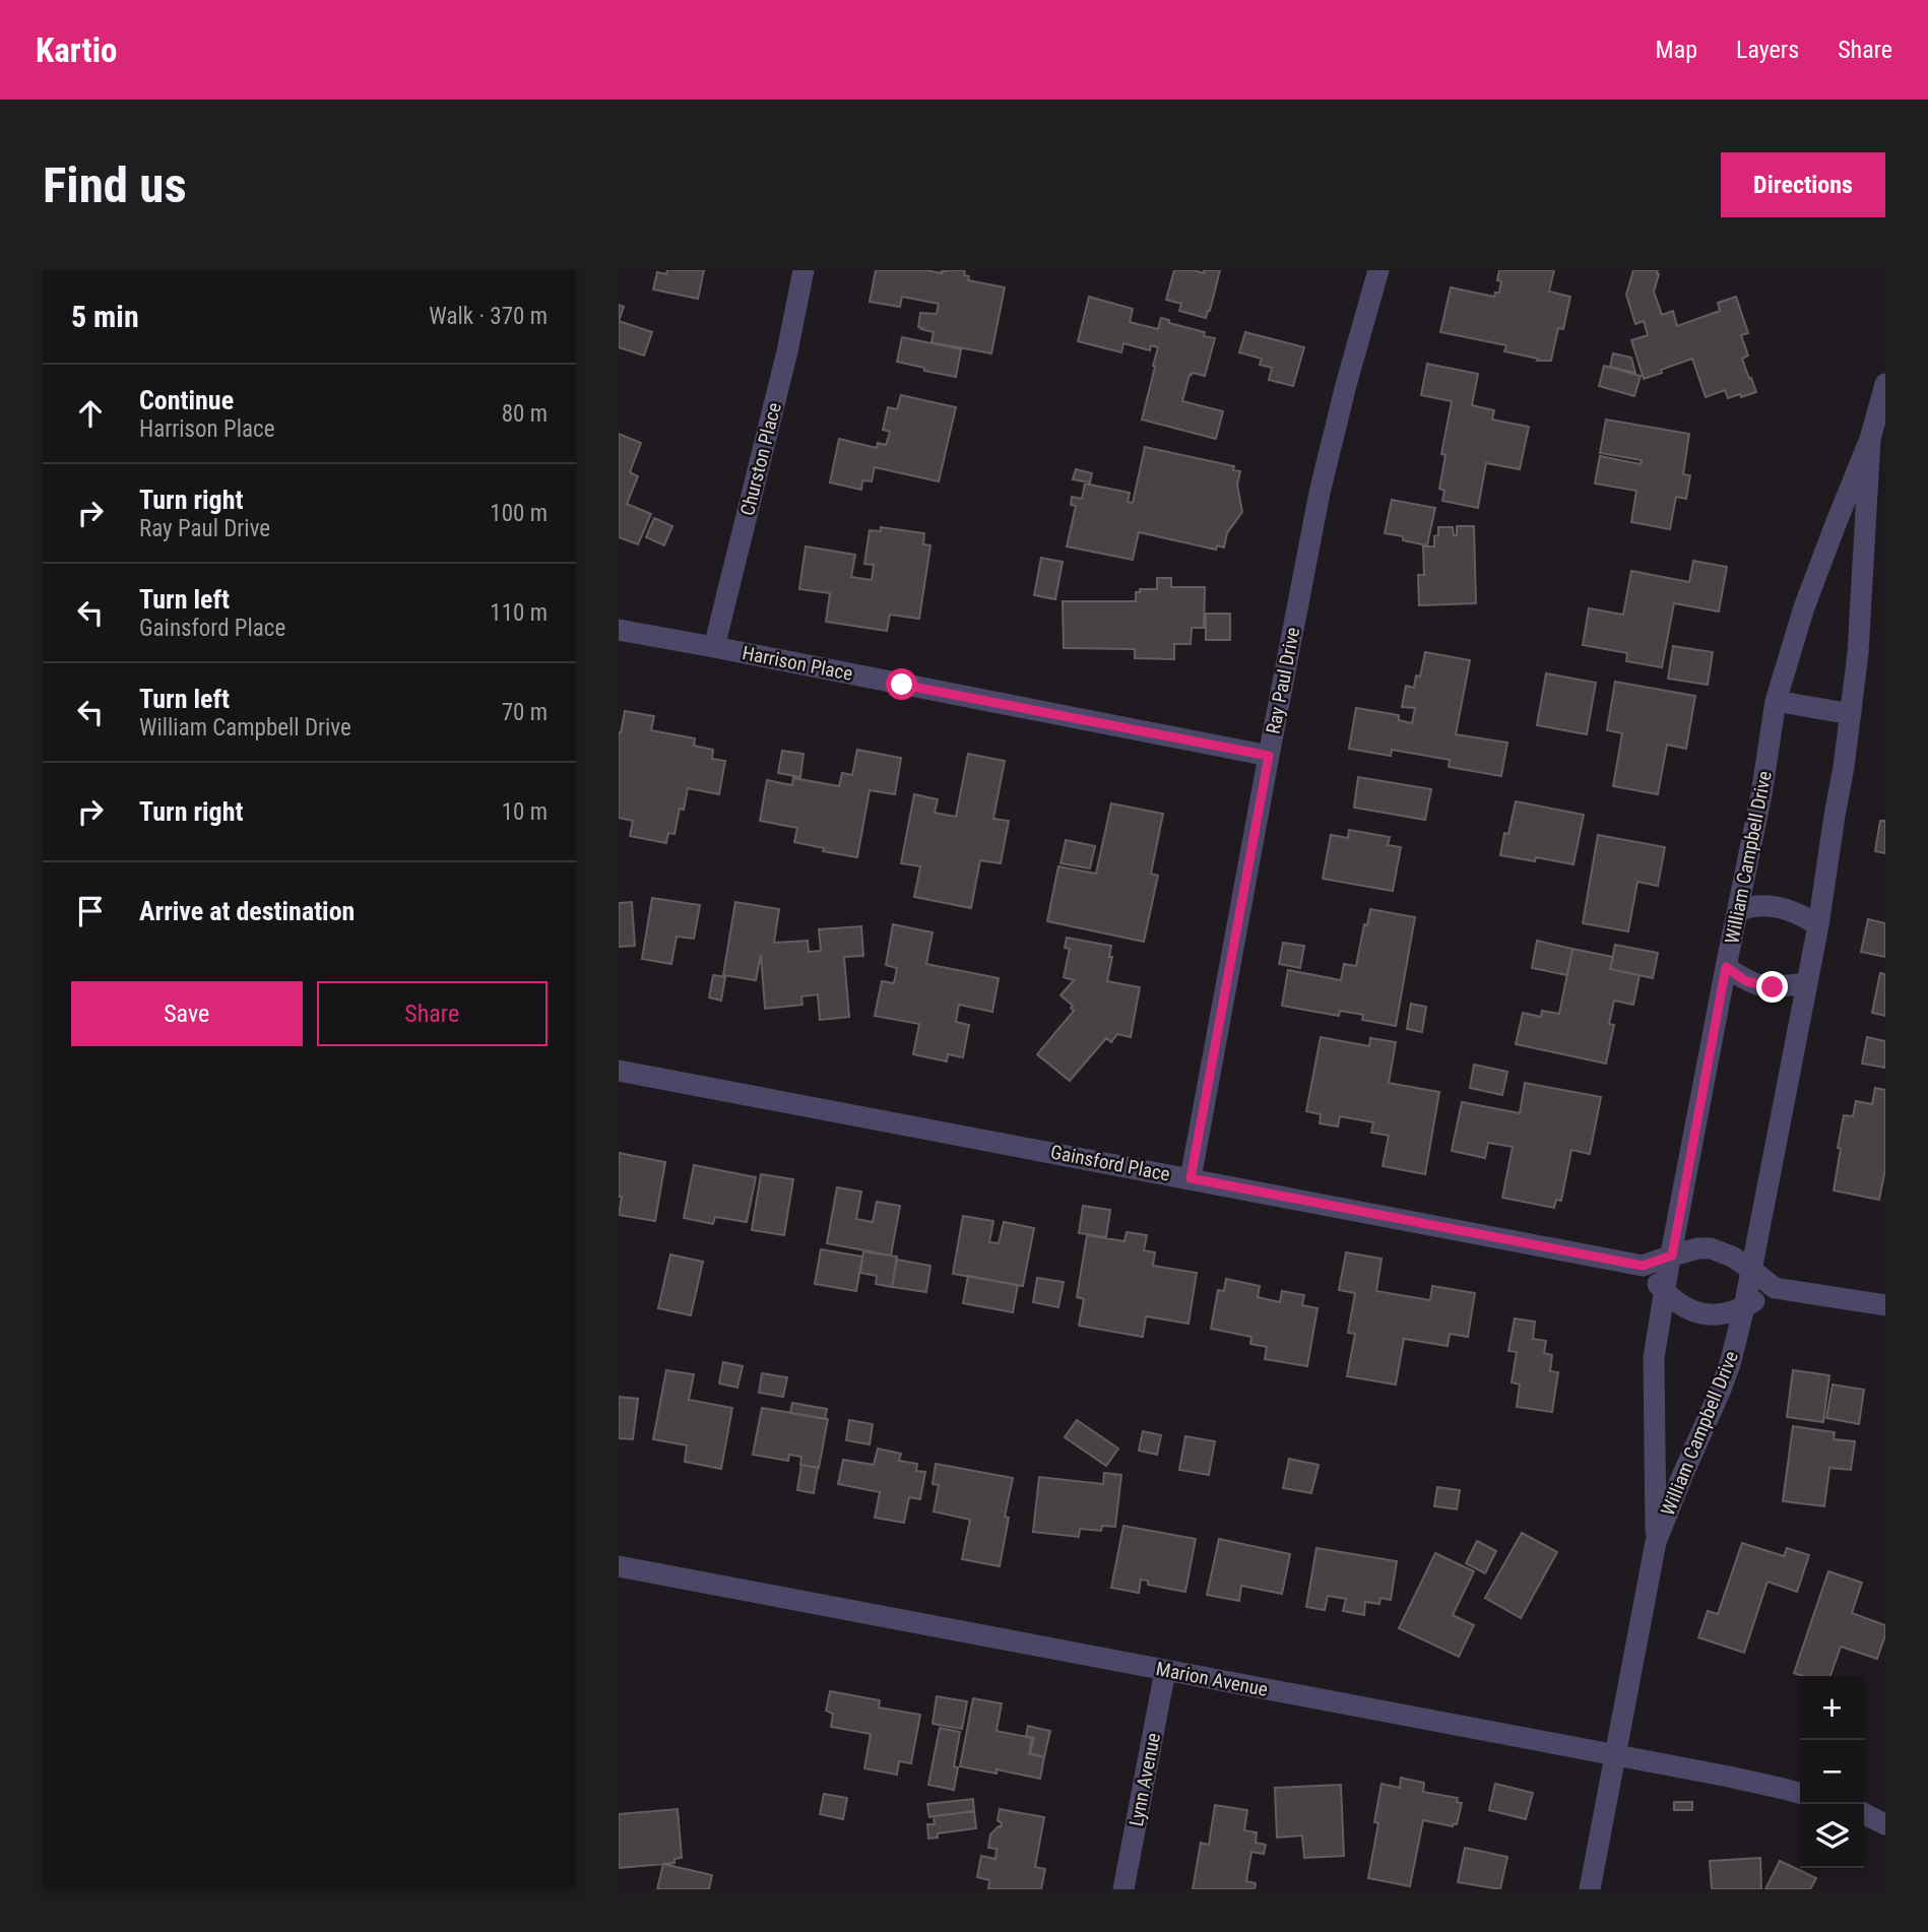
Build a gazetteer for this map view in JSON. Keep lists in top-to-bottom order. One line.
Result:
{"streets":{"street":["Churston Place","Harrison Place","Ray Paul Drive","William Campbell Drive","Gainsford Place","Marion Avenue","Lynn Avenue"]},"crossings":[["Churston Place","Harrison Place"],["Harrison Place","Ray Paul Drive"],["Ray Paul Drive","Gainsford Place"],["William Campbell Drive","Gainsford Place"],["William Campbell Drive","Marion Avenue"],["Marion Avenue","Lynn Avenue"]],"page":{"header":"Kartio","nav":["Map","Layers","Share"],"buttons":["Directions",["Save","Share"]],"title":"Find us","heading":["5 min","Walk · 370 m"],"list":[["Continue","Harrison Place","80 m"],["Turn right","Ray Paul Drive","100 m"],["Turn left","Gainsford Place","110 m"],["Turn left","William Campbell Drive","70 m"],["Turn right","10 m"],"Arrive at destination"],"map_buttons":["+","−"]}}
